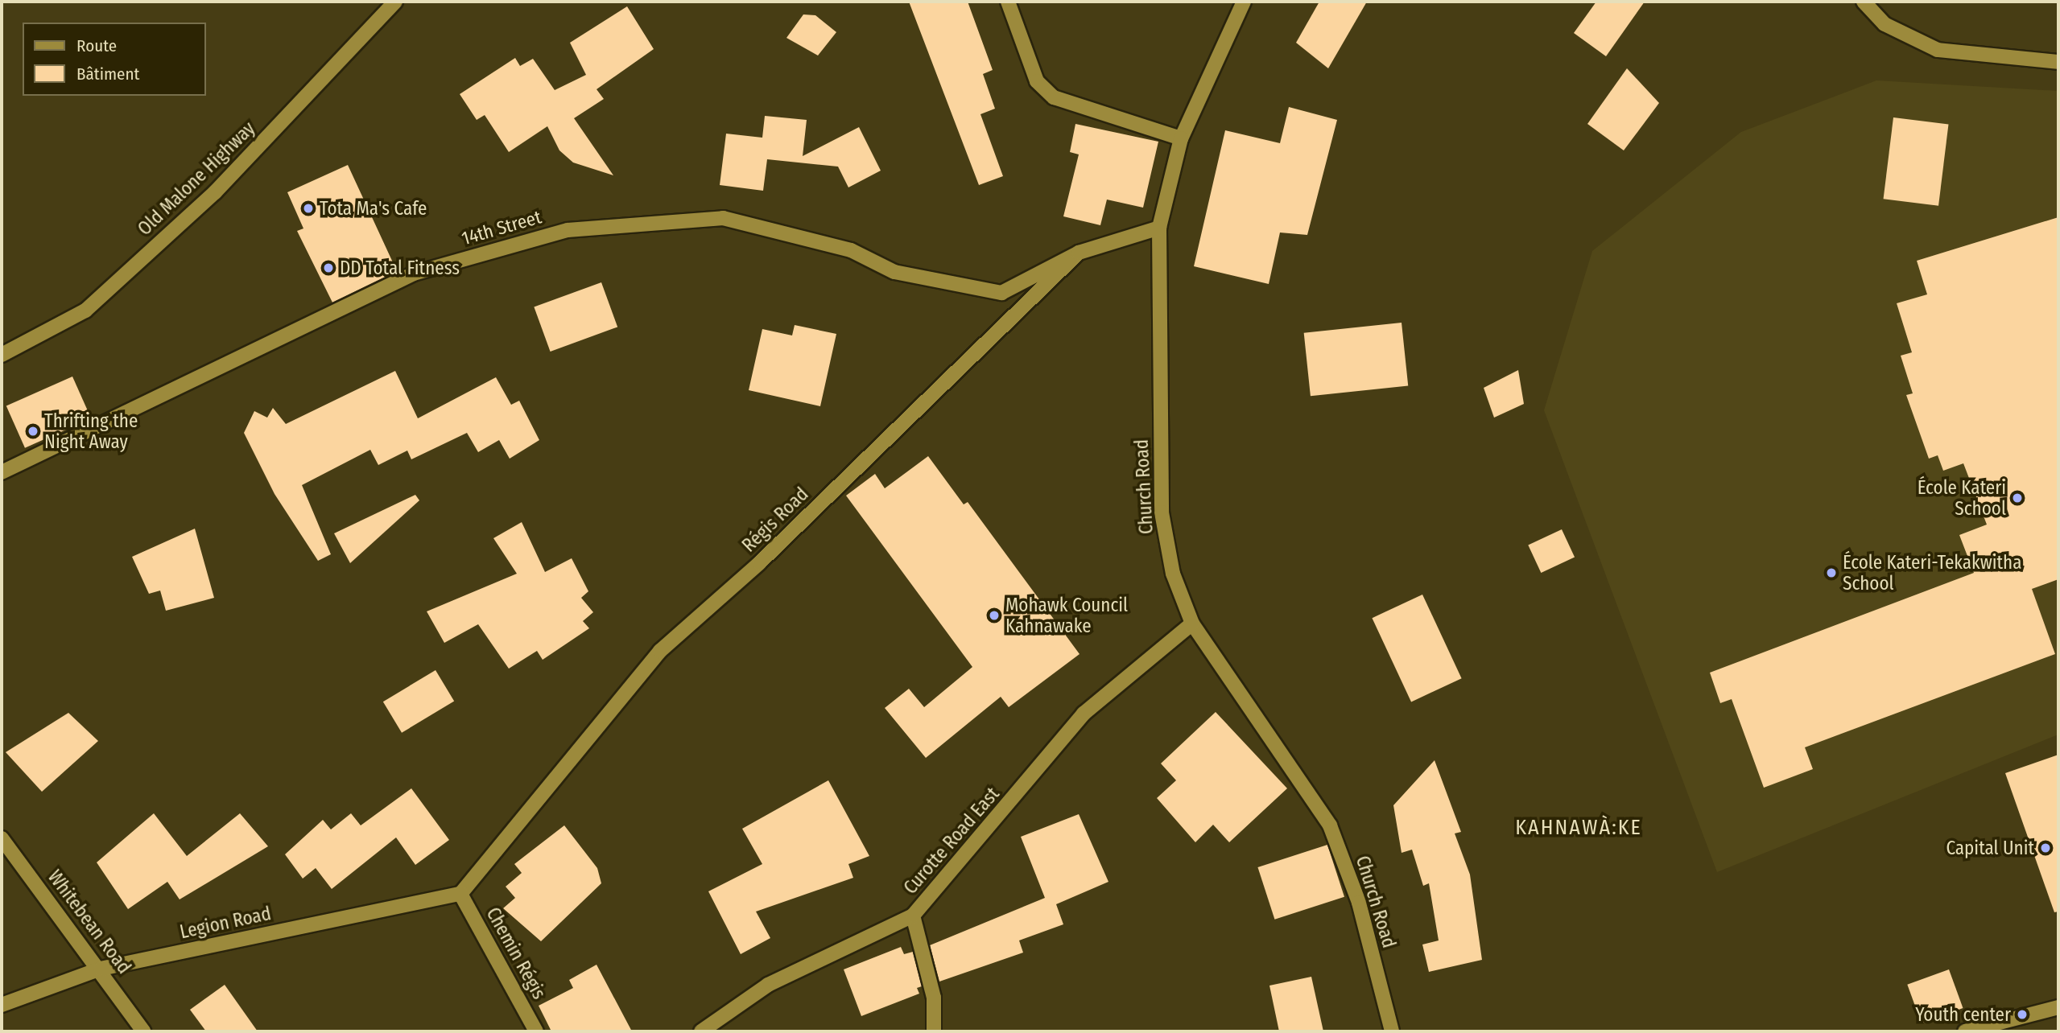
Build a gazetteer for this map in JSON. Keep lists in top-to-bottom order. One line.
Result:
{"streets":{"street":["Old Malone Highway","14th Street","Church Road","Régis Road","Curotte Road East","Whitebean Road","Legion Road","Chemin Régis"]},"crossings":[["14th Street","Régis Road"],["Church Road","Régis Road"],["Church Road","Curotte Road East"],["Régis Road","Legion Road"],["Régis Road","Chemin Régis"],["Whitebean Road","Legion Road"],["Legion Road","Chemin Régis"]],"districts":["KAHNAWÀ:KE"],"places":["Tota Ma's Cafe","DD Total Fitness","Thrifting the Night Away","École Kateri School","École Kateri-Tekakwitha School","Mohawk Council Kahnawake","Capital Unit","Youth center"],"legend":["Route","Bâtiment"]}
